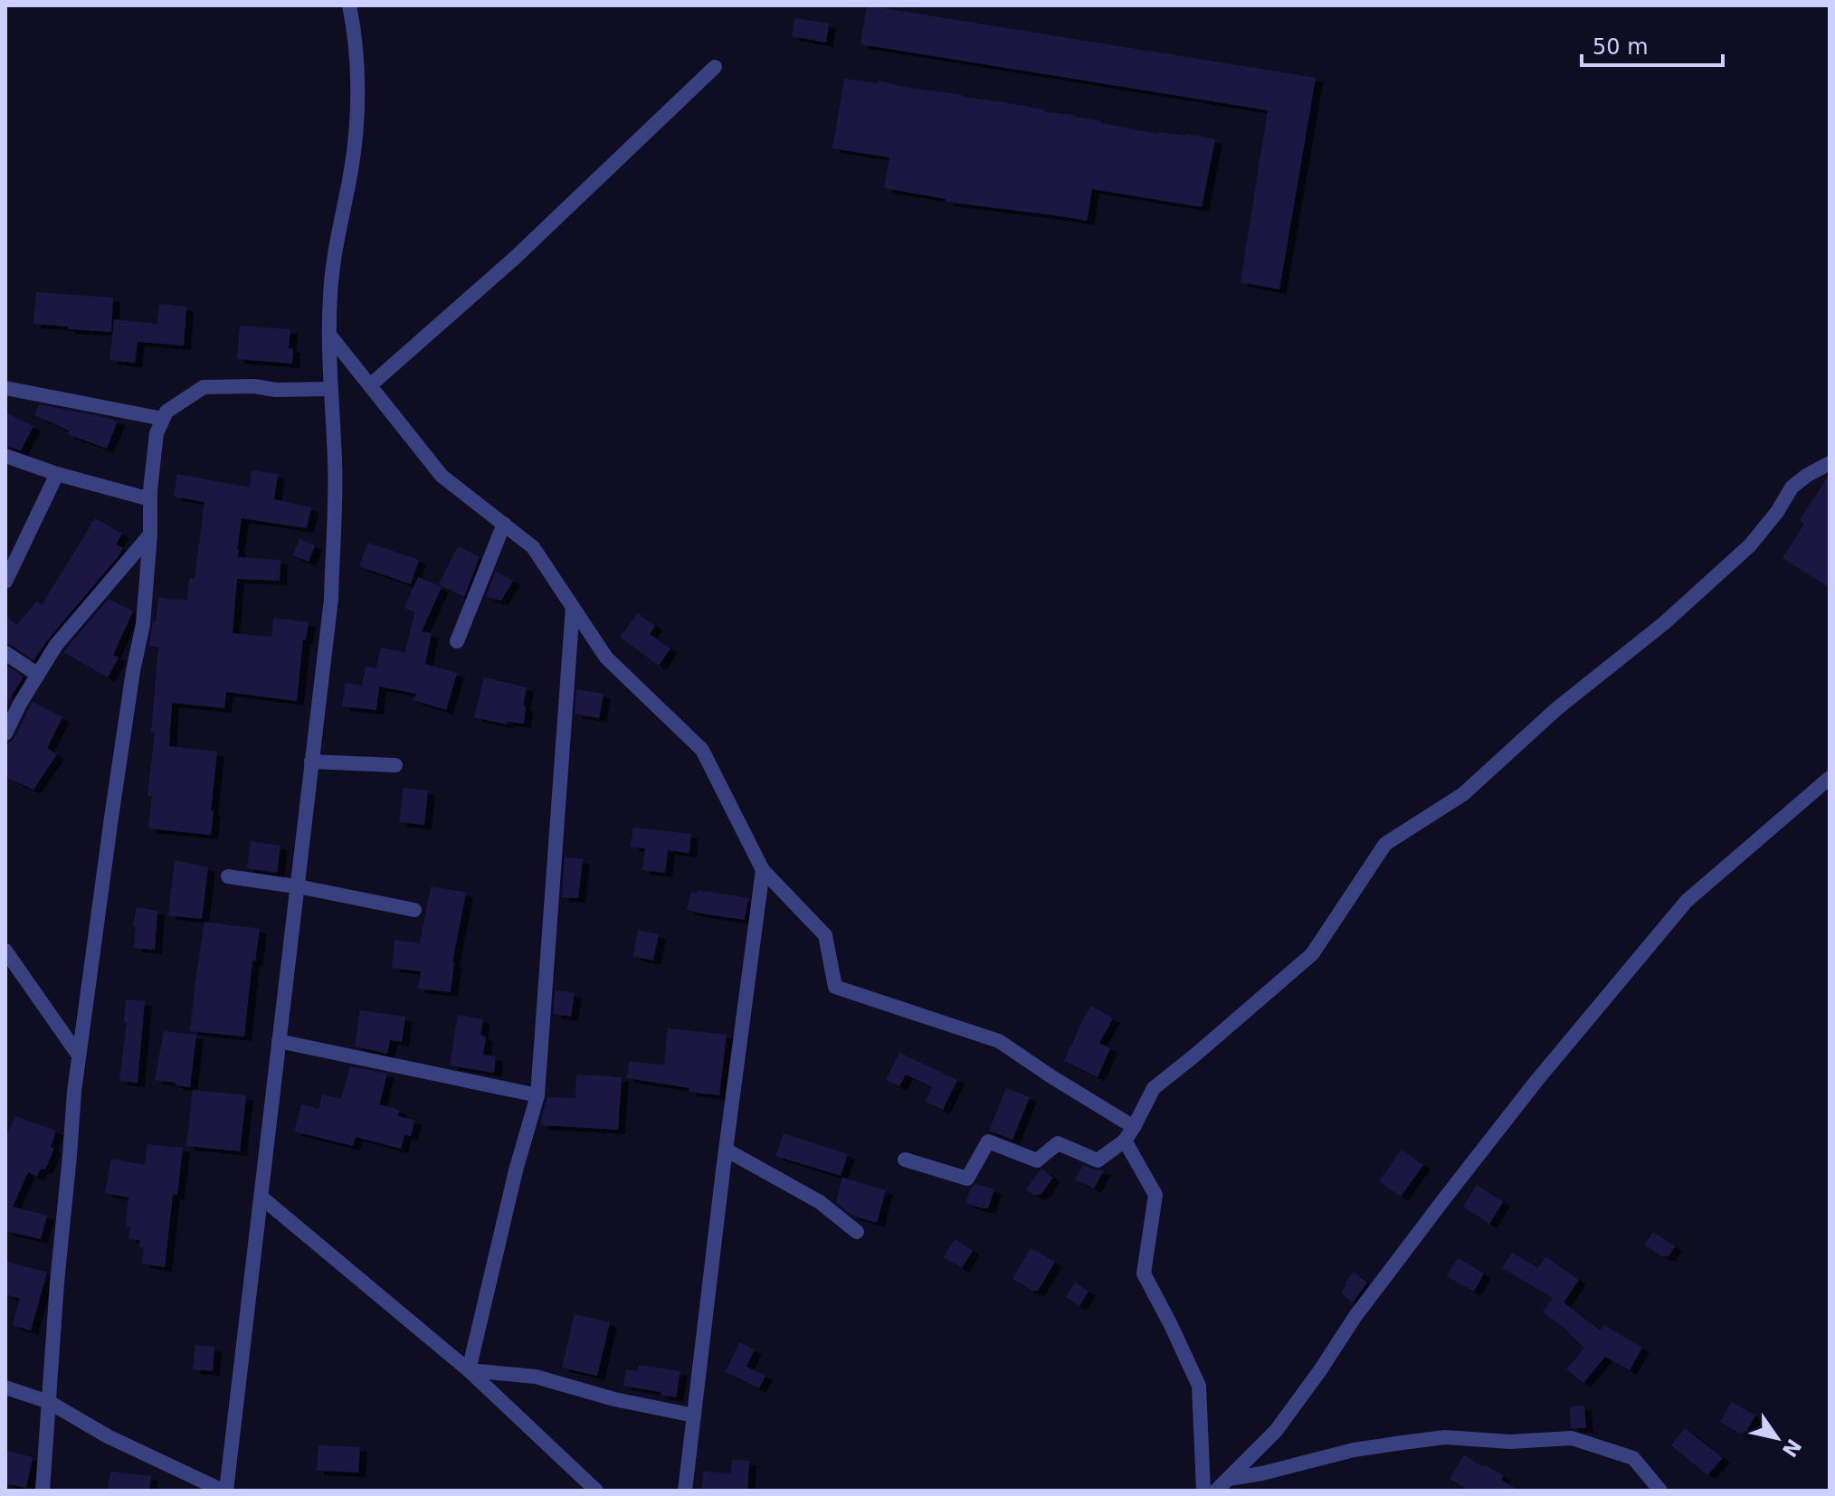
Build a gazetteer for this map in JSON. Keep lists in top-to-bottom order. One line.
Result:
{"scale_bar":"50 m","north":"bottom right"}
